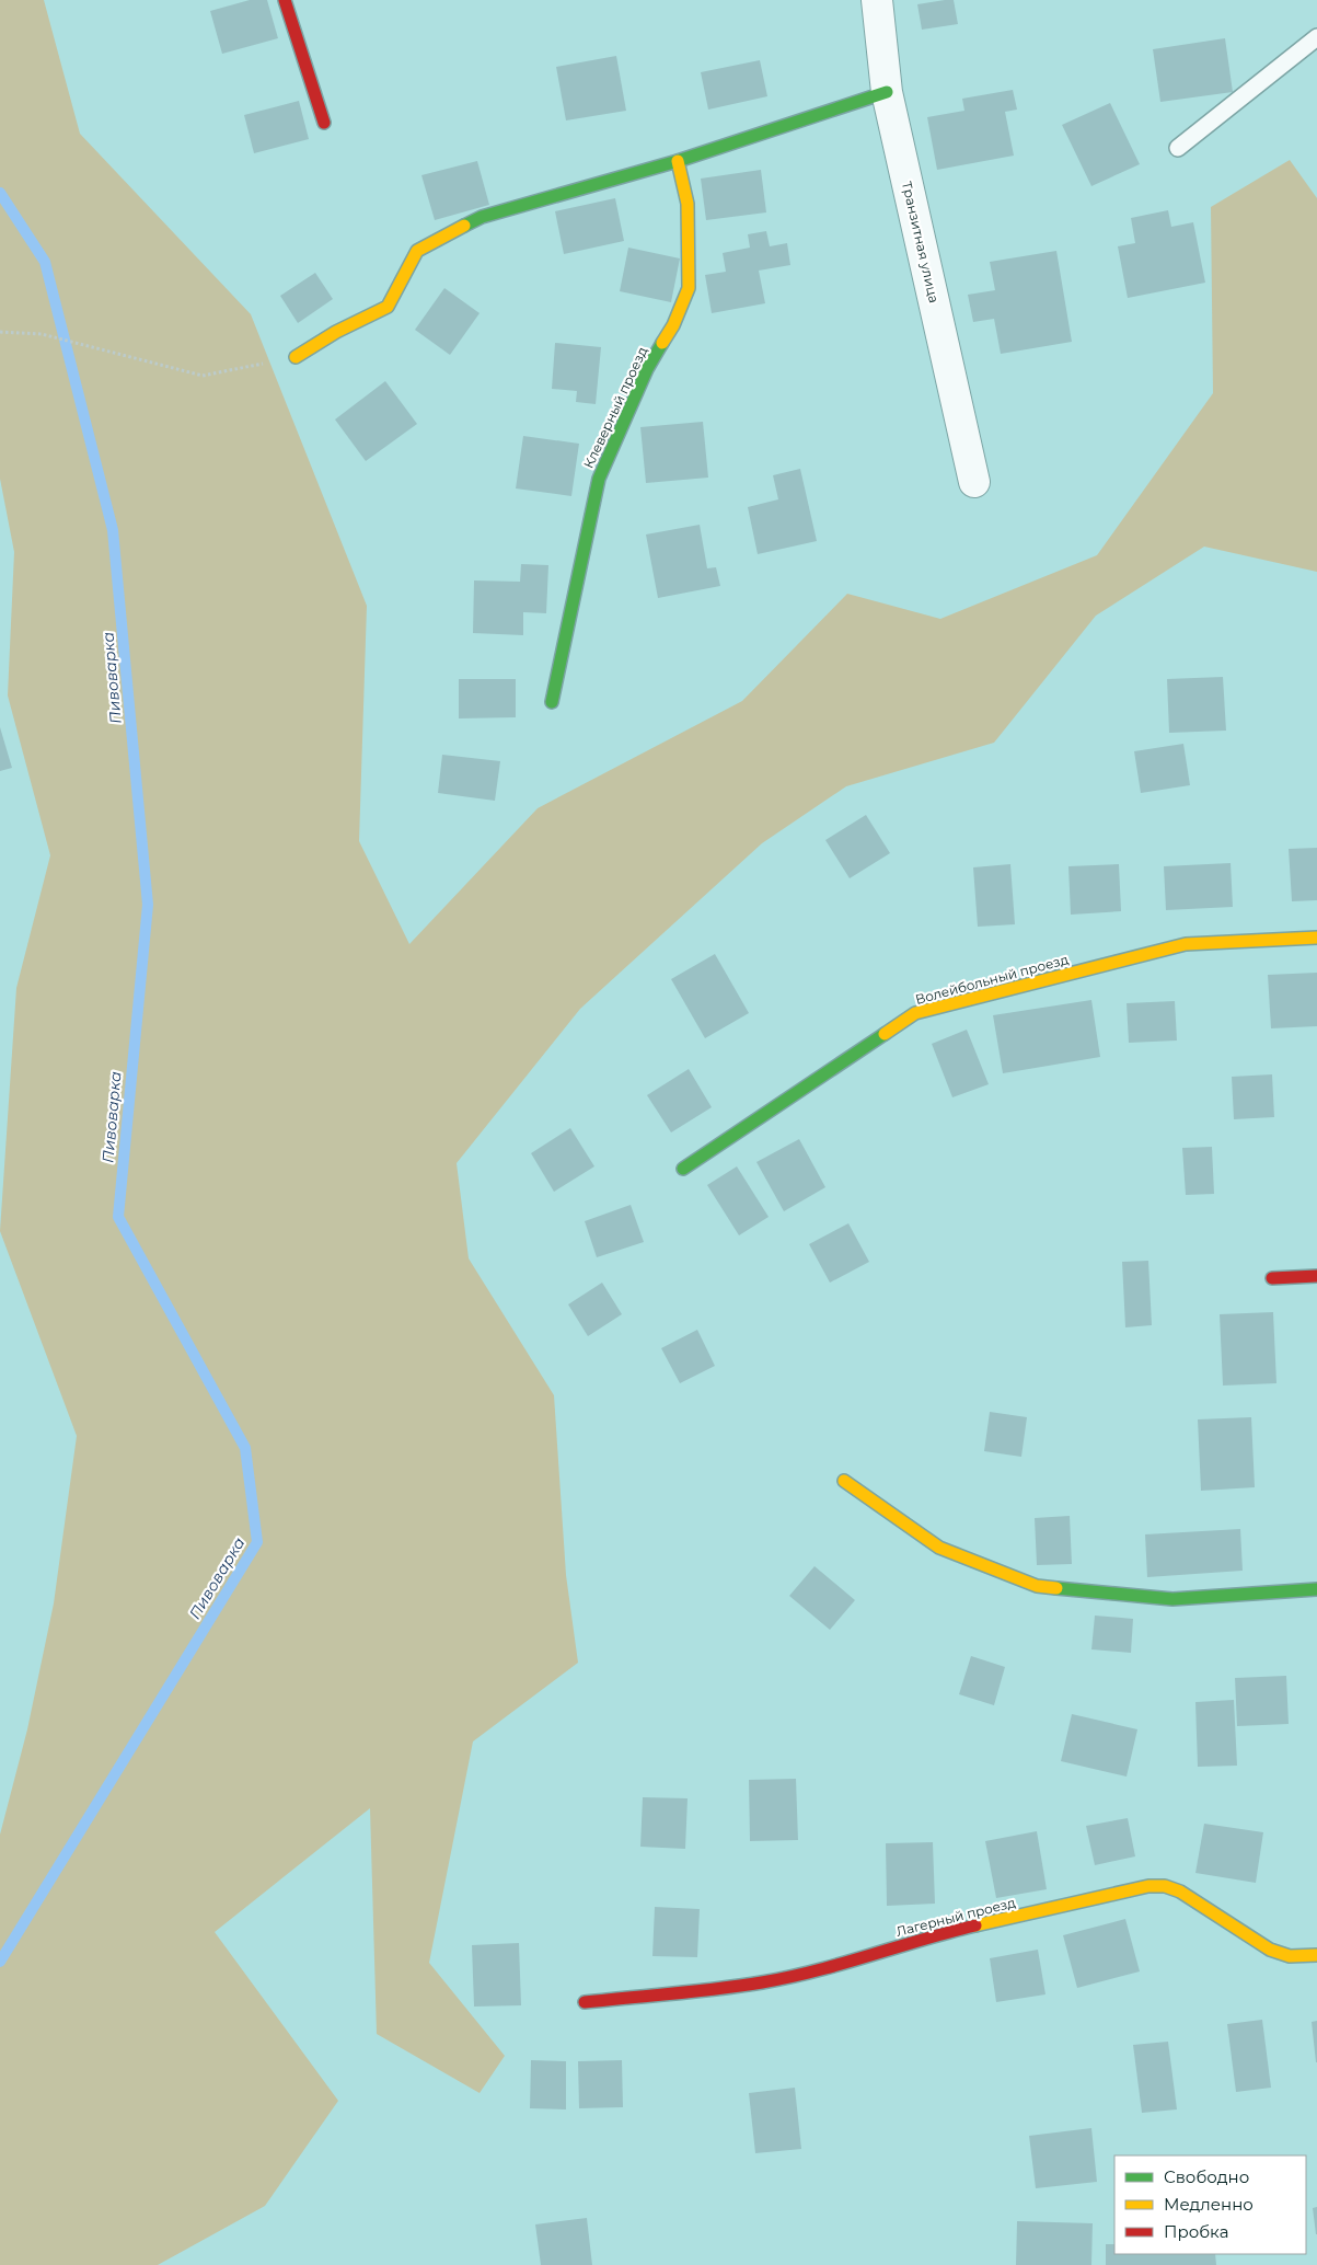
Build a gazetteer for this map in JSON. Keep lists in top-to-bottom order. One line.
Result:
{"streets":{"street":["Транзитная улица","Клеверный проезд","Волейбольный проезд","Лагерный проезд"]},"water":["Пивоварка"],"legend":["Свободно","Медленно","Пробка"]}
